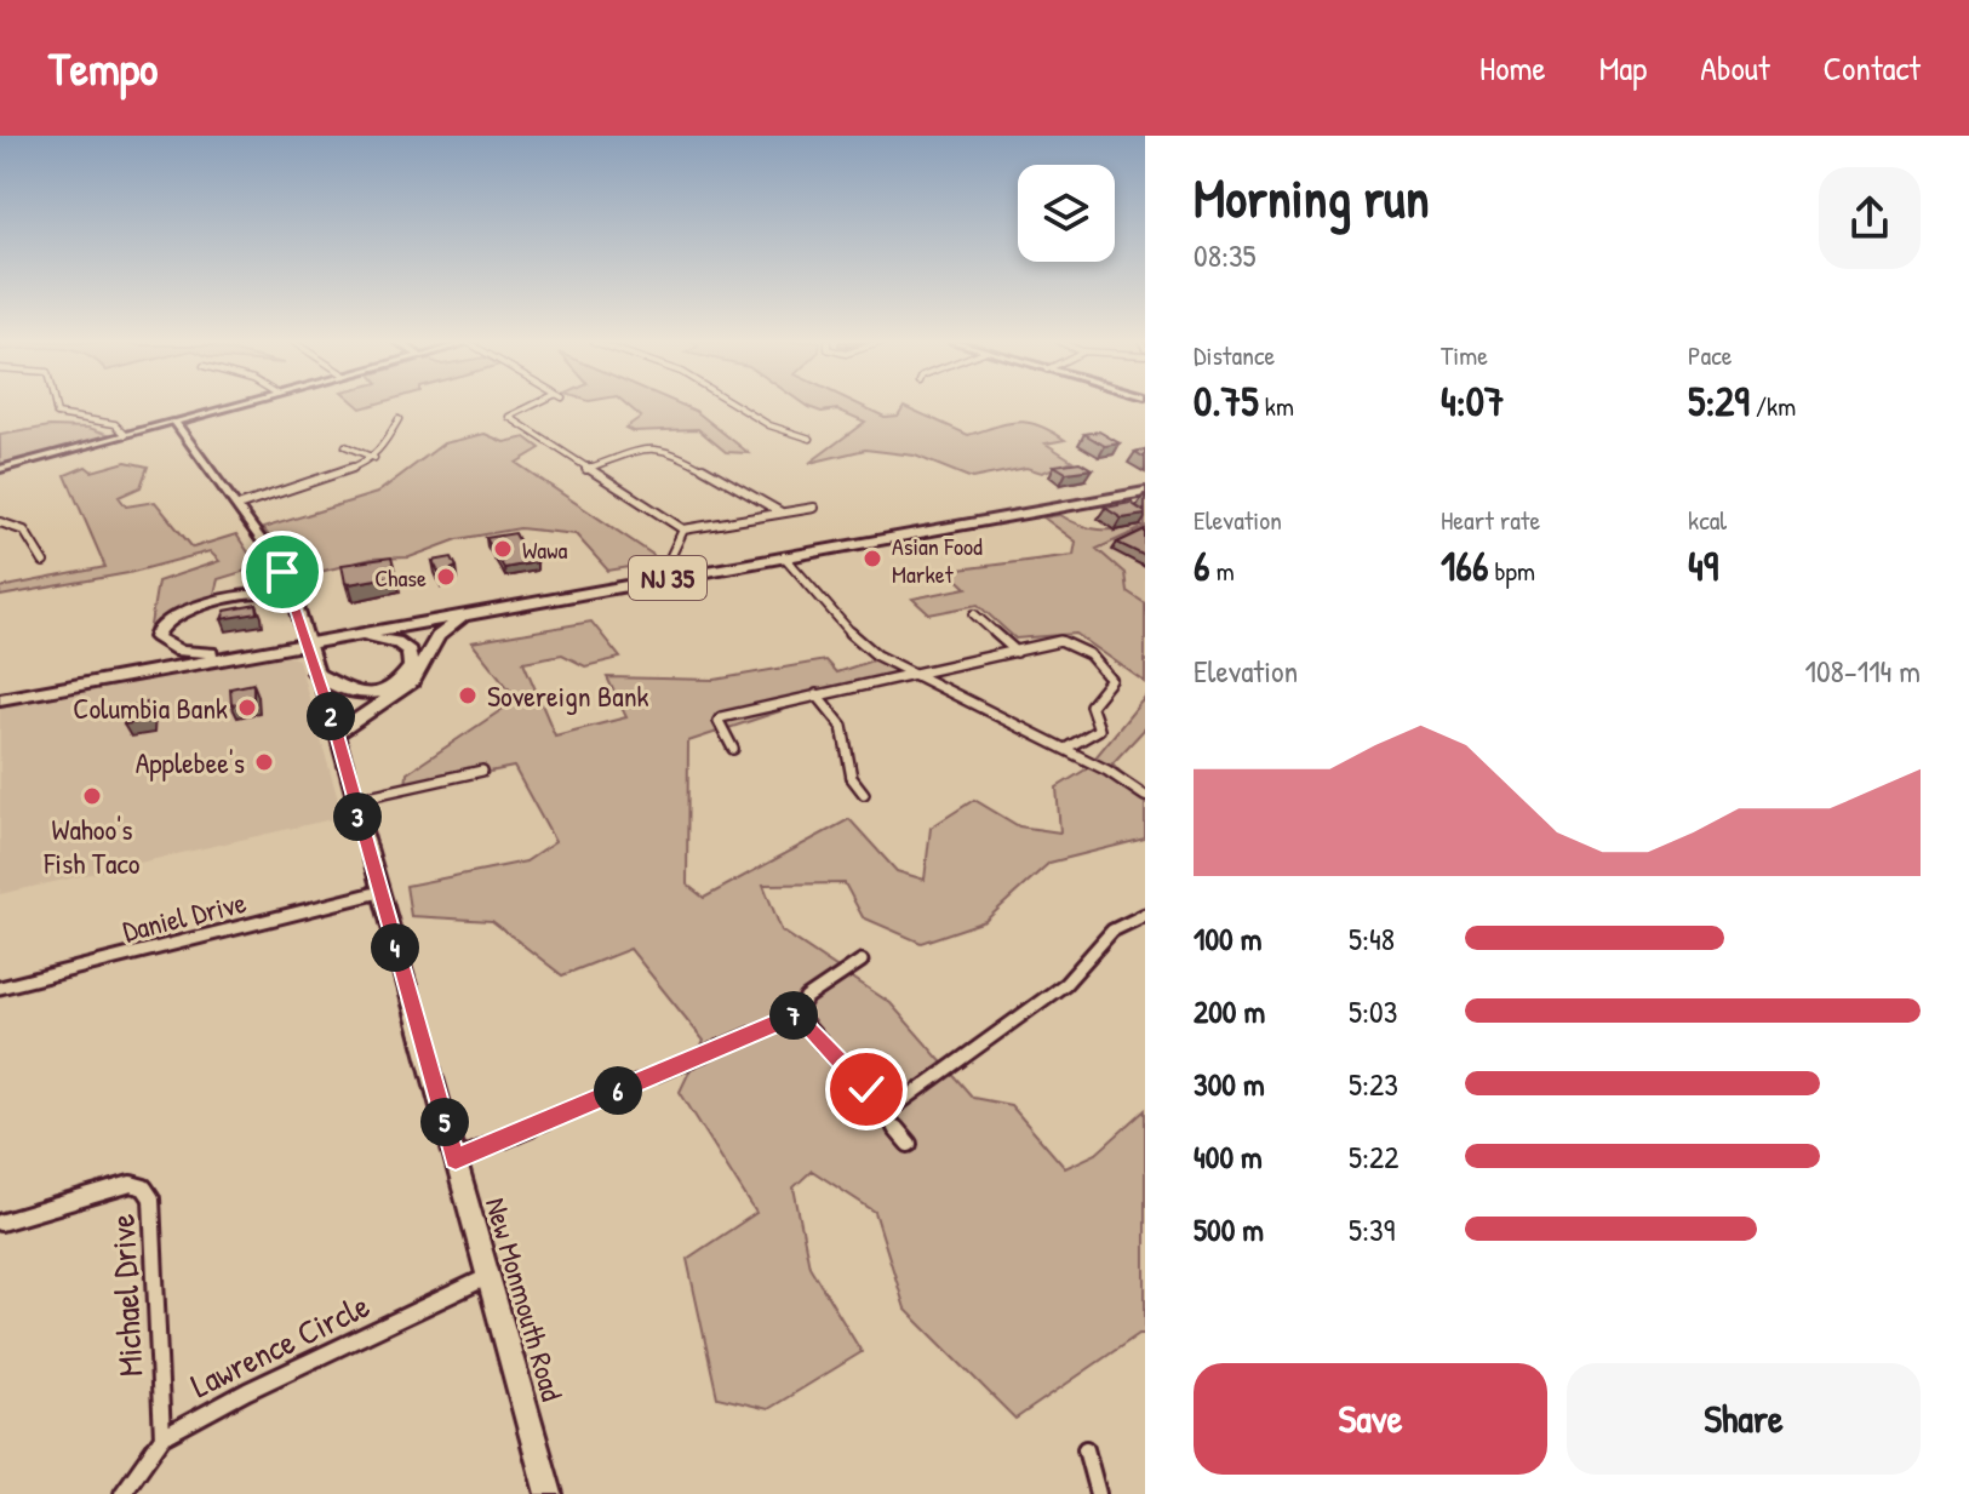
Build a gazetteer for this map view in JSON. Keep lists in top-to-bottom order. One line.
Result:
{"streets":{"highway":["NJ 35"],"main road":["New Monmouth Road"],"street":["Daniel Drive","Michael Drive","Lawrence Circle"]},"crossings":[["NJ 35","New Monmouth Road"],["Daniel Drive","New Monmouth Road"],["Michael Drive","Lawrence Circle"],["New Monmouth Road","Lawrence Circle"]],"places":["Wawa","Asian Food Market","Chase","Sovereign Bank","Columbia Bank","Applebee's","Wahoo's Fish Taco"],"page":{"header":"Tempo","nav":["Home","Map","About","Contact"],"heading":["Morning run","08:35"],"stats":[["Distance","0.75 km"],["Time","4:07"],["Pace","5:29 /km"],["Elevation","6 m"],["Heart rate","166 bpm"],["kcal","49"]],"chart":["Elevation","108–114 m"],"pins":["2","3","4","7","6","5"],"list":[{"name":"100 m","note":"5:48"},{"name":"200 m","note":"5:03"},{"name":"300 m","note":"5:23"},{"name":"400 m","note":"5:22"},{"name":"500 m","note":"5:39"}],"buttons":["Save","Share"]}}
